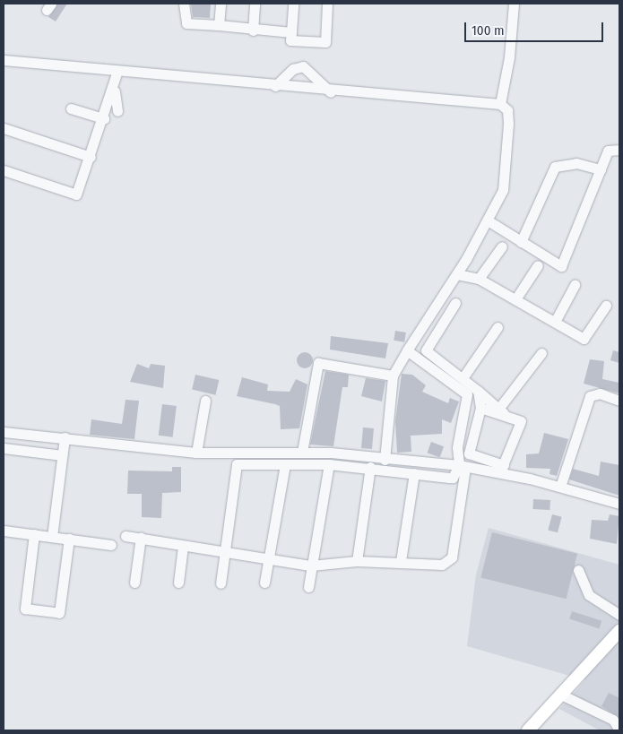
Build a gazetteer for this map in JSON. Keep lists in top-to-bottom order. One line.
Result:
{"scale_bar":"100 m"}
